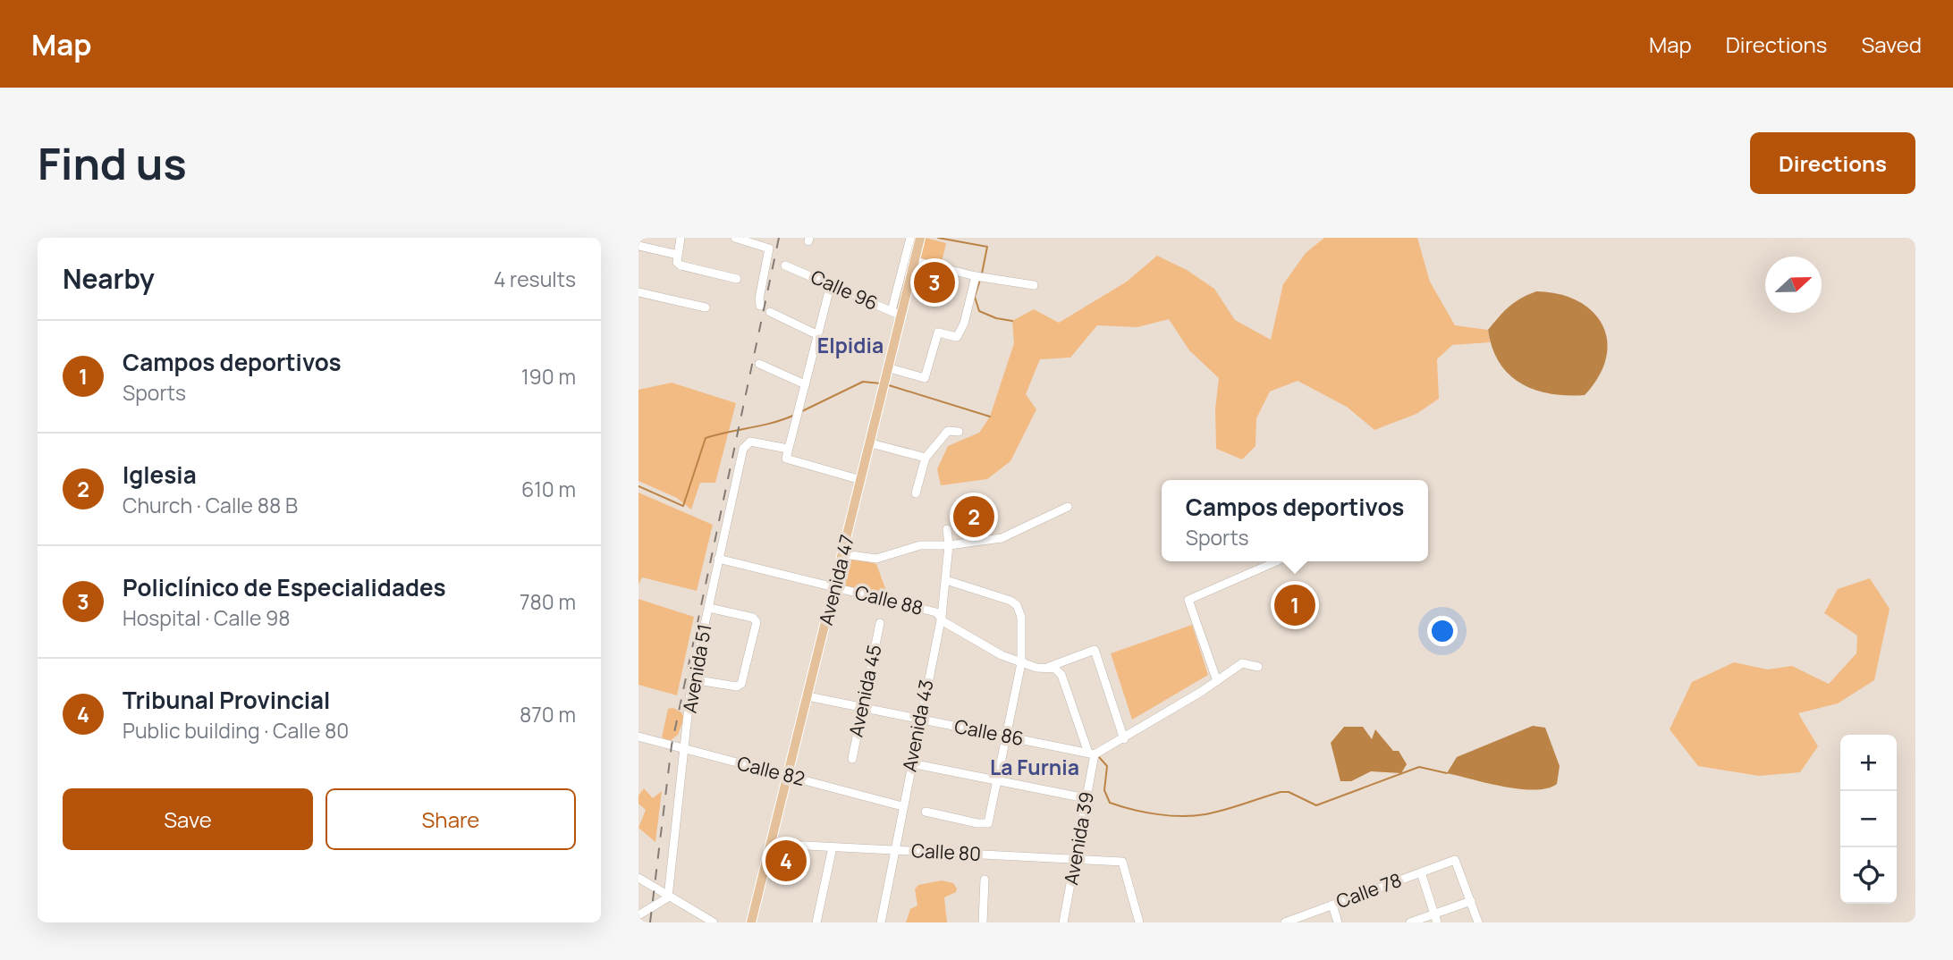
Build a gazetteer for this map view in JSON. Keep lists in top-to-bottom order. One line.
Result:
{"streets":{"main road":["Avenida 47"],"street":["Calle 96","Calle 88","Avenida 51","Avenida 45","Avenida 43","Calle 86","Calle 82","Avenida 39","Calle 80","Calle 78"]},"crossings":[["Calle 96","Avenida 47"],["Avenida 47","Calle 88"],["Avenida 47","Calle 86"],["Avenida 47","Calle 82"],["Avenida 47","Calle 80"],["Calle 88","Avenida 51"],["Calle 88","Avenida 43"],["Calle 88","Calle 86"],["Calle 88","Avenida 39"],["Avenida 51","Calle 82"],["Avenida 45","Calle 86"],["Avenida 43","Calle 86"],["Avenida 43","Calle 82"],["Avenida 43","Calle 80"],["Calle 86","Avenida 39"],["Avenida 39","Calle 80"]],"districts":["Elpidia","La Furnia"],"north":"right","page":{"header":"Map","nav":["Map","Directions","Saved"],"buttons":["Directions",["Save","Share"]],"title":"Find us","heading":["Nearby","4 results"],"pins":["3","2","1","4"],"list":[{"mark":"1","name":"Campos deportivos","note":"Sports","value":"190 m"},{"mark":"2","name":"Iglesia","note":"Church · Calle 88 B","value":"610 m"},{"mark":"3","name":"Policlínico de Especialidades","note":"Hospital · Calle 98","value":"780 m"},{"mark":"4","name":"Tribunal Provincial","note":"Public building · Calle 80","value":"870 m"}],"popup":["Campos deportivos","Sports"],"map_buttons":["+","−"]}}
